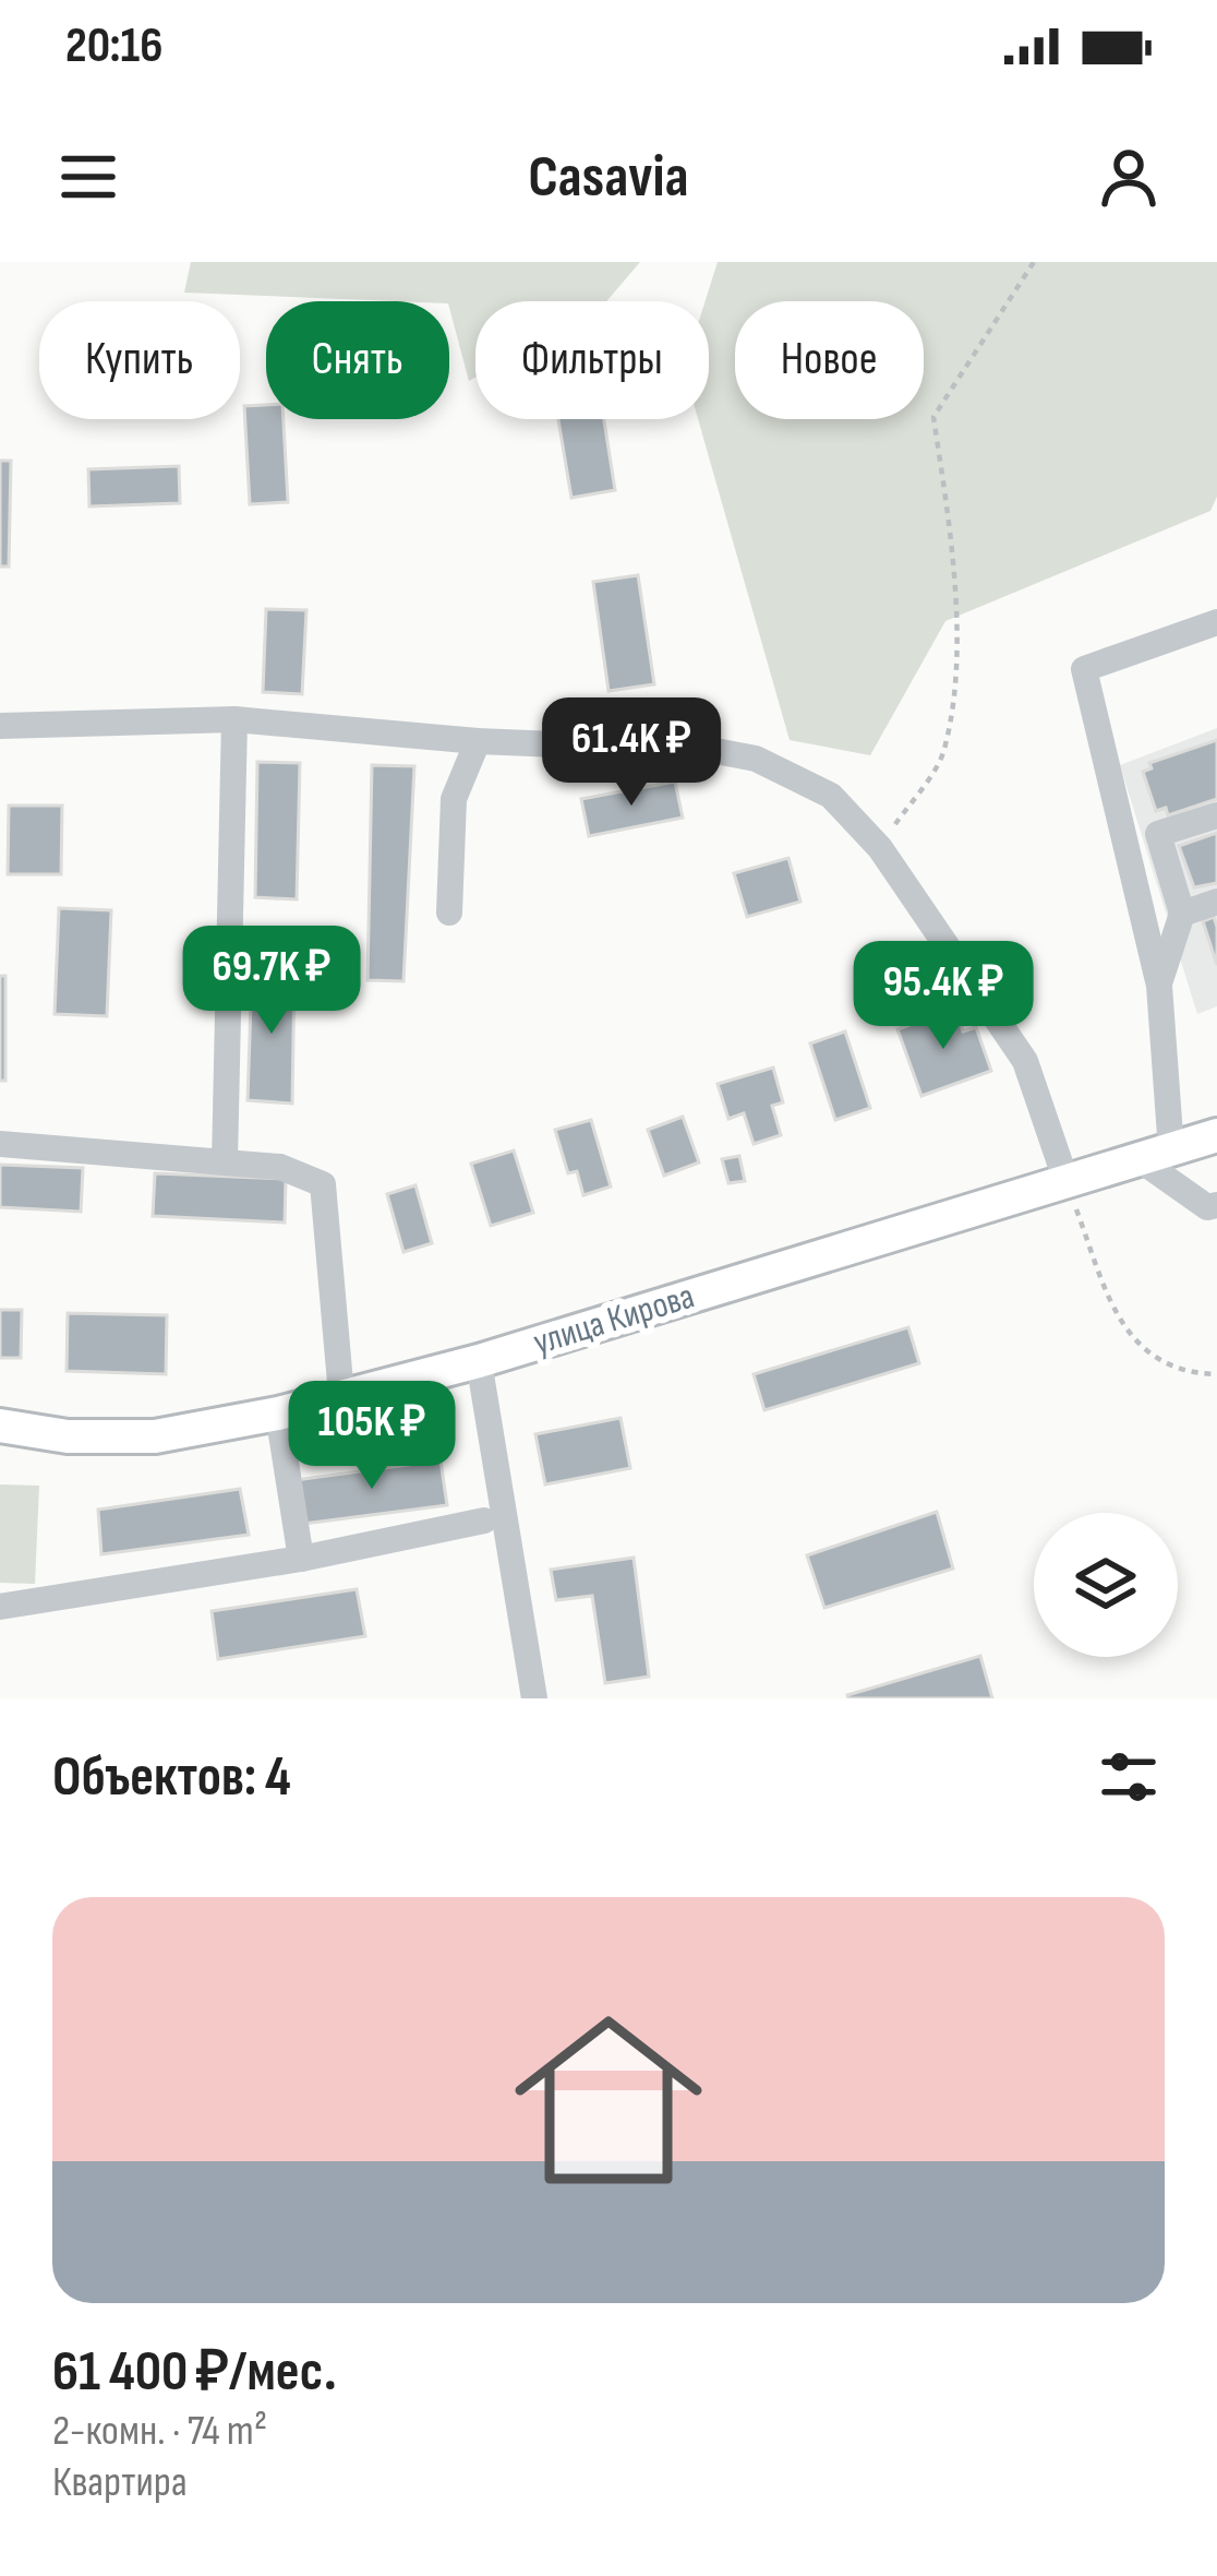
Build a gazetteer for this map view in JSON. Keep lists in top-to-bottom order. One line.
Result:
{"streets":{"main road":["улица Кирова"]},"page":{"status":"20:16","header":"Casavia","chip":["Купить","Снять","Фильтры","Новое"],"price":["61.4K ₽","69.7K ₽","95.4K ₽","105K ₽"],"heading":"Объектов: 4","list":[{"name":"61 400 ₽/мес.","note":"2-комн. · 74 m² · Квартира"}]}}
